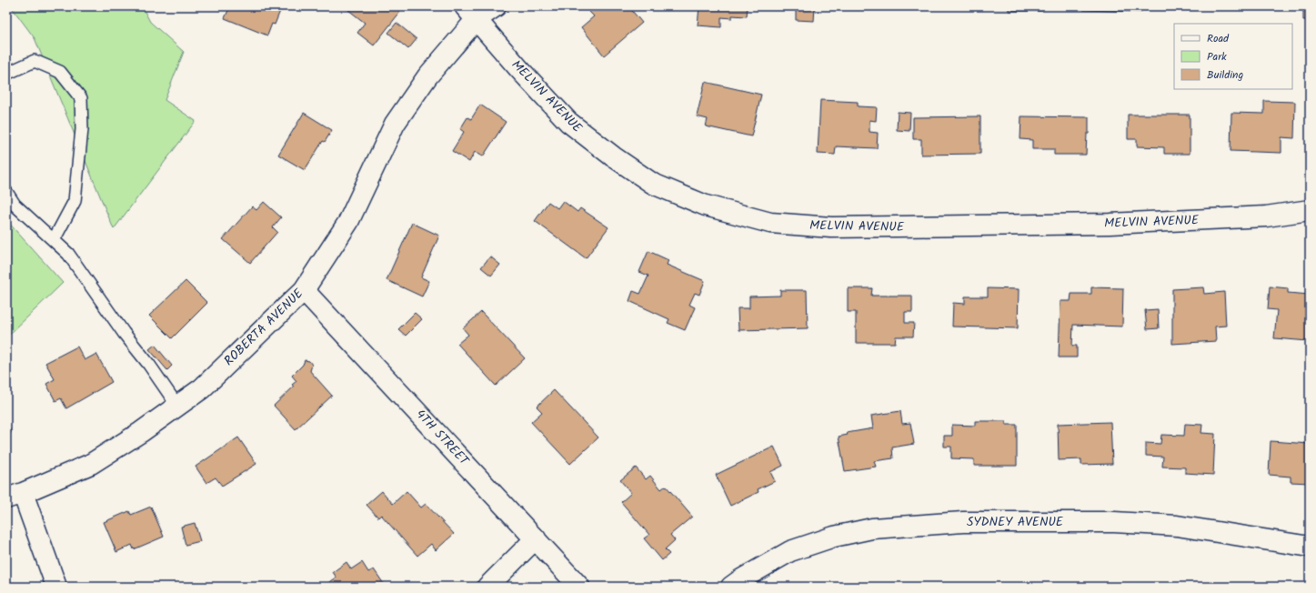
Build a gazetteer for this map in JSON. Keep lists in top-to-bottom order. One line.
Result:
{"streets":{"street":["MELVIN AVENUE","ROBERTA AVENUE","4TH STREET","SYDNEY AVENUE"]},"crossings":[["MELVIN AVENUE","ROBERTA AVENUE"],["ROBERTA AVENUE","4TH STREET"]],"legend":["Road","Park","Building"]}
